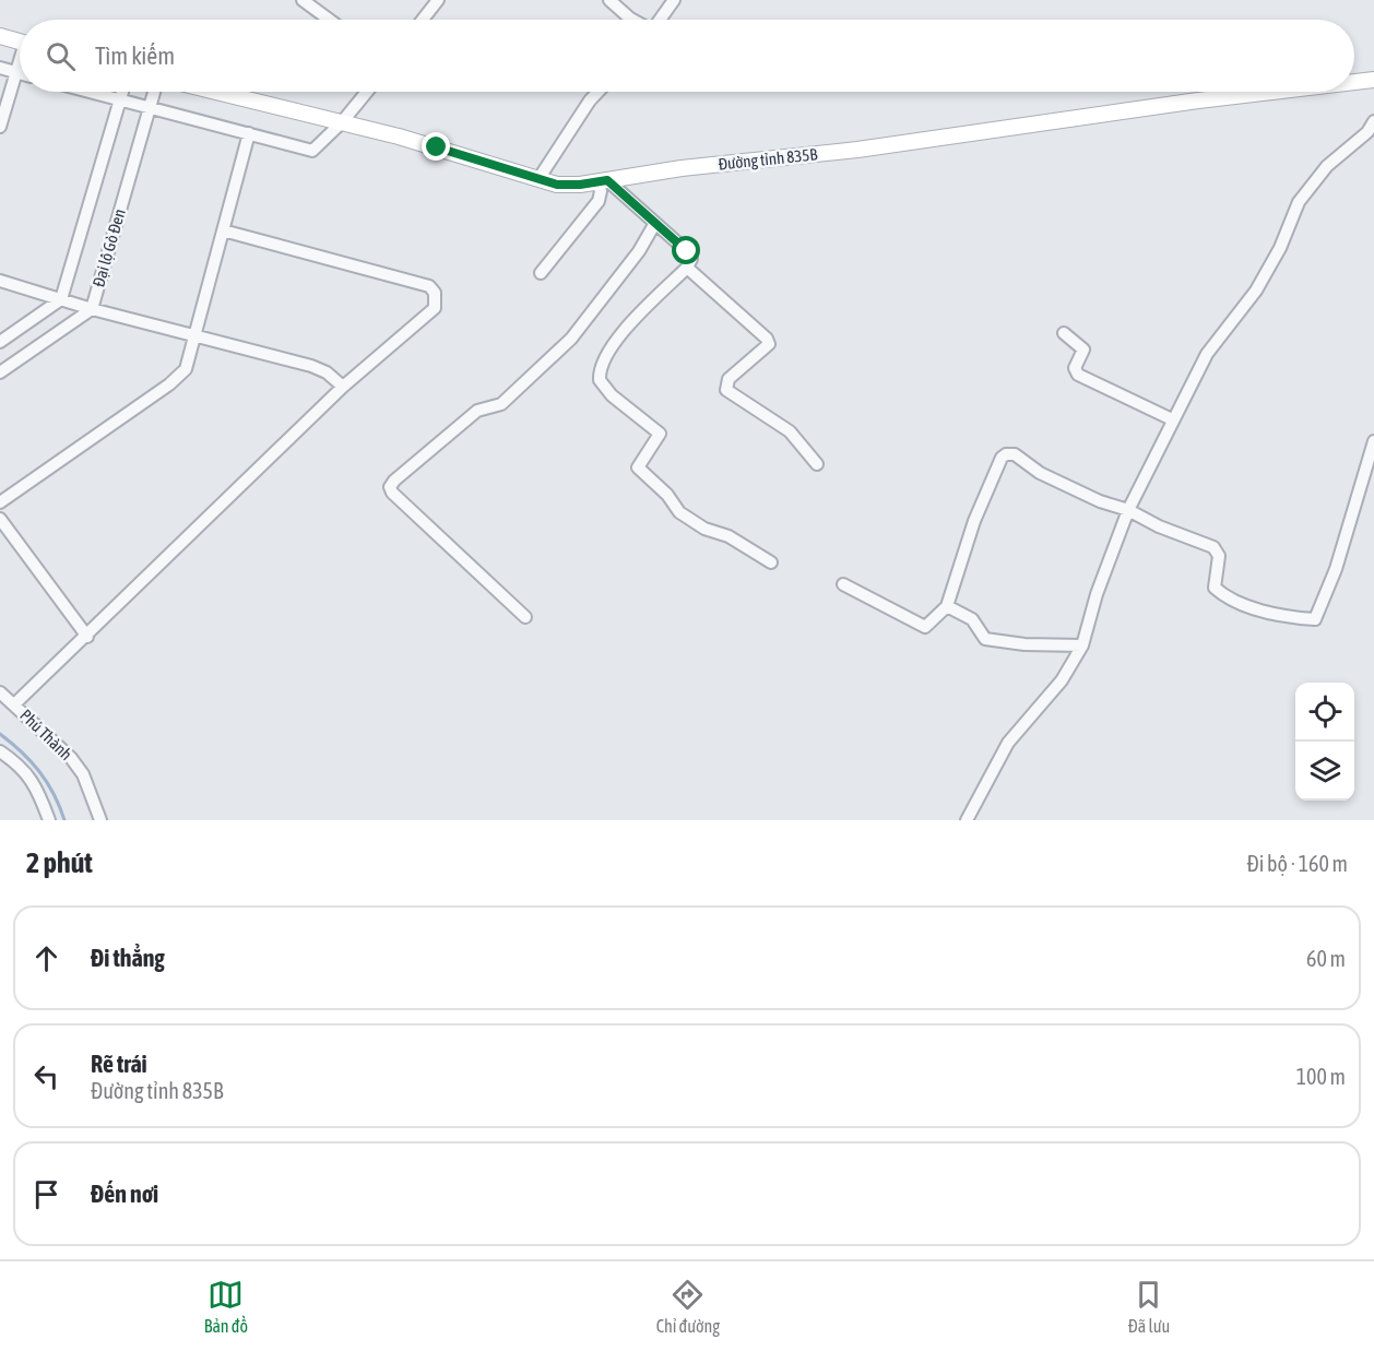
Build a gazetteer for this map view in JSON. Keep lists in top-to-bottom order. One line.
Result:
{"streets":{"main road":["Đường tỉnh 835B"],"street":["Đại lộ Gò Đen","Phú Thành"]},"page":{"search":"Tìm kiếm","heading":["2 phút","Đi bộ · 160 m"],"list":[["Đi thẳng","60 m"],["Rẽ trái","Đường tỉnh 835B","100 m"],"Đến nơi"],"nav":["Bản đồ","Chỉ đường","Đã lưu"]}}
